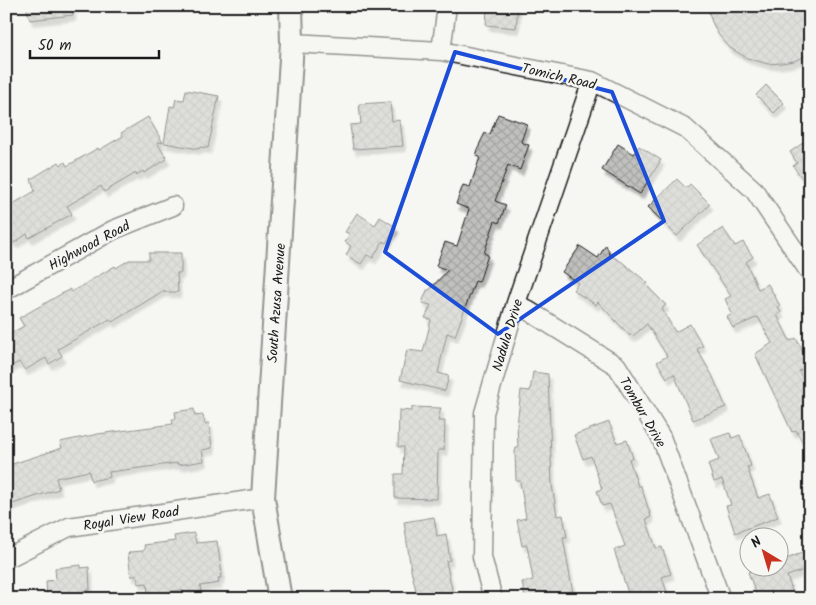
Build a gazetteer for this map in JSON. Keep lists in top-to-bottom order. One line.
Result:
{"streets":{"street":["Tomich Road","Highwood Road","South Azusa Avenue","Nadula Drive","Tombur Drive","Royal View Road"]},"crossings":[["Tomich Road","South Azusa Avenue"],["Tomich Road","Nadula Drive"],["South Azusa Avenue","Royal View Road"],["Nadula Drive","Tombur Drive"]],"scale_bar":"50 m","north":"top left"}
